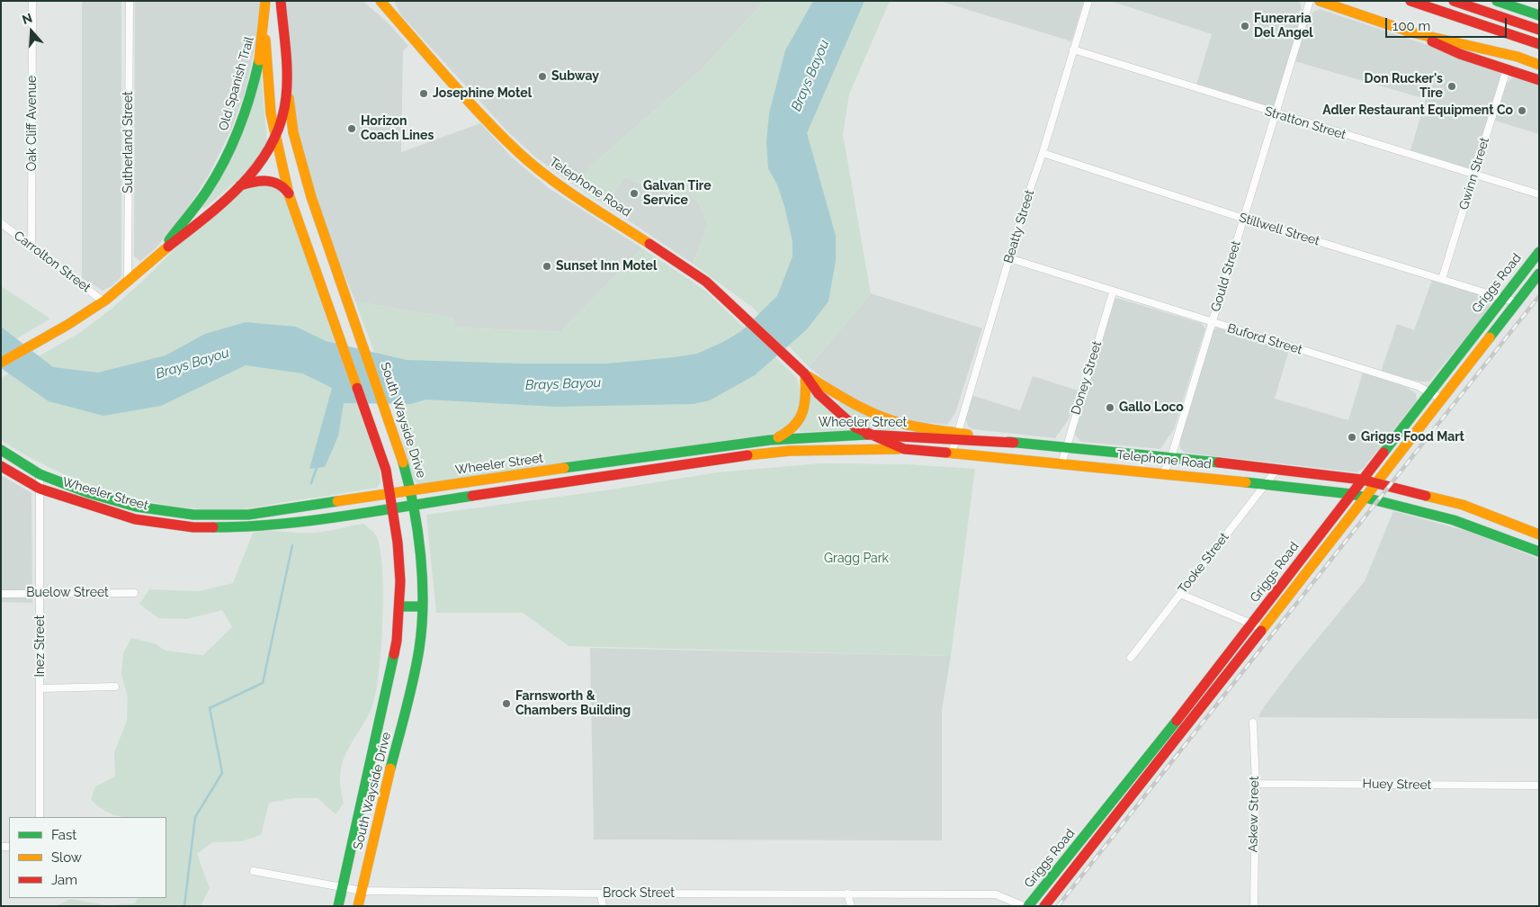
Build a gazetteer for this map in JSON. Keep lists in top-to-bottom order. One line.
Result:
{"streets":{"main road":["Old Spanish Trail","Telephone Road","Griggs Road","South Wayside Drive","Wheeler Street"],"street":["Oak Cliff Avenue","Stratton Street","Sutherland Street","Gwinn Street","Beatty Street","Stillwell Street","Carrolton Street","Gould Street","Buford Street","Doney Street","Tooke Street","Buelow Street","Inez Street","Huey Street","Askew Street","Brock Street"]},"crossings":[["Old Spanish Trail","Sutherland Street"],["Old Spanish Trail","Carrolton Street"],["Old Spanish Trail","South Wayside Drive"],["Oak Cliff Avenue","Carrolton Street"],["Stratton Street","Gwinn Street"],["Stratton Street","Beatty Street"],["Stratton Street","Gould Street"],["Gwinn Street","Stillwell Street"],["Telephone Road","Beatty Street"],["Telephone Road","Gould Street"],["Telephone Road","Griggs Road"],["Telephone Road","Doney Street"],["Telephone Road","Wheeler Street"],["Telephone Road","Tooke Street"],["Beatty Street","Stillwell Street"],["Beatty Street","Buford Street"],["Beatty Street","Wheeler Street"],["Stillwell Street","Gould Street"],["Stillwell Street","Griggs Road"],["Gould Street","Buford Street"],["Griggs Road","Buford Street"],["Buford Street","Doney Street"],["South Wayside Drive","Wheeler Street"],["South Wayside Drive","Brock Street"],["Wheeler Street","Inez Street"],["Buelow Street","Inez Street"],["Huey Street","Askew Street"]],"water":["Brays Bayou"],"parks":["Gragg Park"],"places":["Funeraria Del Angel","Subway","Don Rucker's Tire","Josephine Motel","Adler Restaurant Equipment Co","Horizon Coach Lines","Galvan Tire Service","Sunset Inn Motel","Gallo Loco","Griggs Food Mart","Farnsworth & Chambers Building"],"legend":["Fast","Slow","Jam"],"scale_bar":"100 m","north":"top"}
